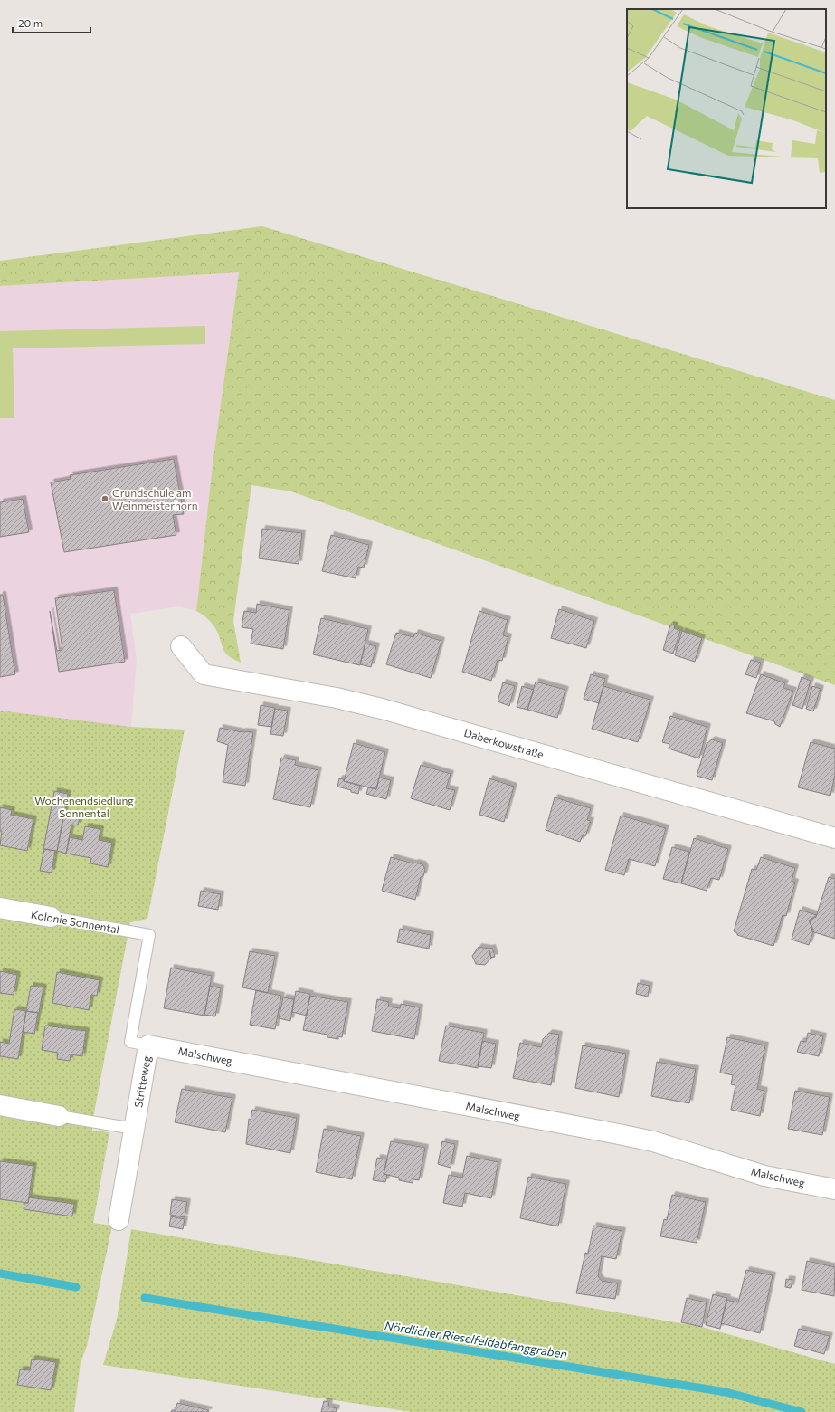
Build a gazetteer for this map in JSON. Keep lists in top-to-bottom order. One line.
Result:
{"streets":{"street":["Daberkowstraße","Kolonie Sonnental","Malschweg","Stritteweg"]},"crossings":[["Kolonie Sonnental","Stritteweg"],["Malschweg","Stritteweg"]],"water":["Nördlicher Rieselfeldabfanggraben"],"parks":["Wochenendsiedlung Sonnental"],"places":["Grundschule am Weinmeisterhorn"],"scale_bar":"20 m"}
